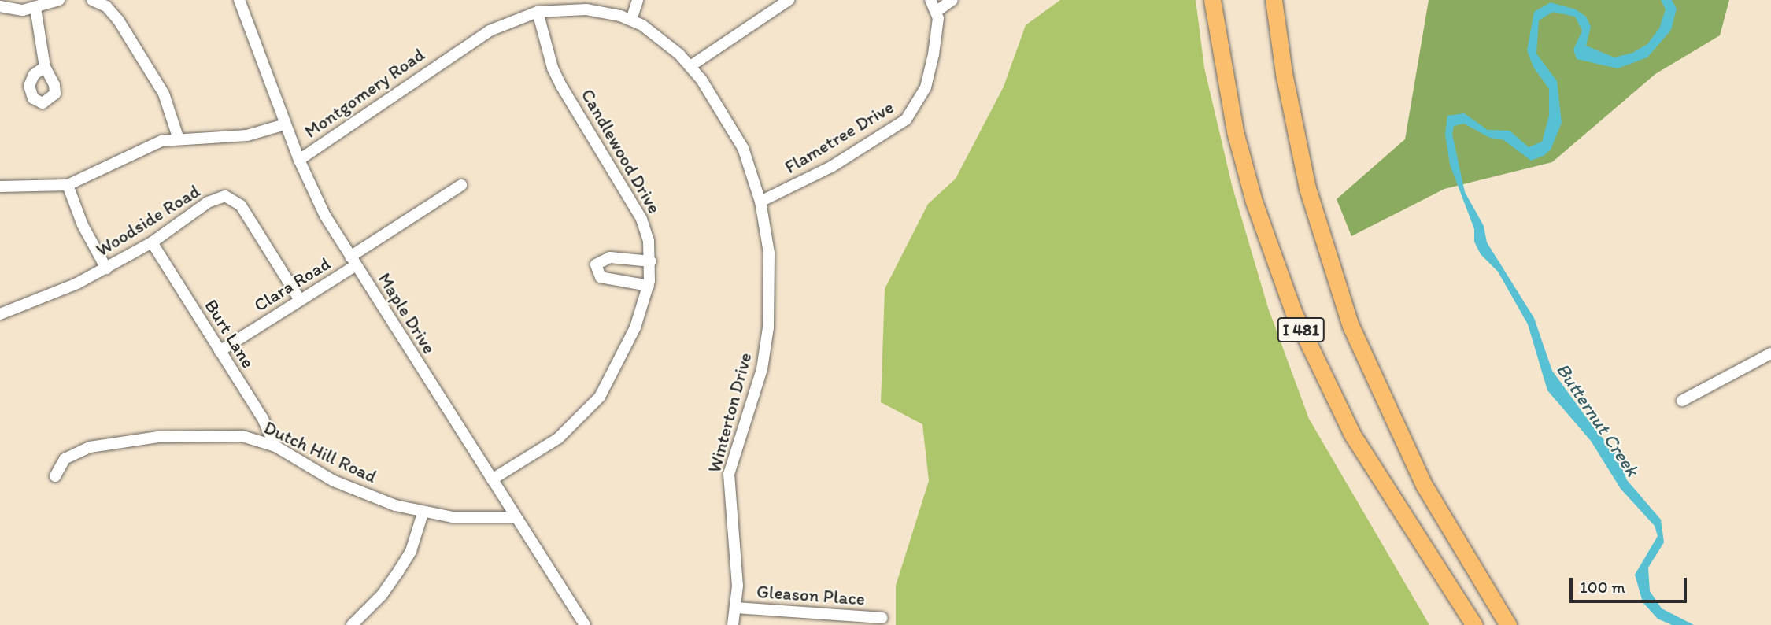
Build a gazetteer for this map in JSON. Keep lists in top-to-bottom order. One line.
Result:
{"streets":{"highway":["I 481"],"street":["Montgomery Road","Flametree Drive","Candlewood Drive","Woodside Road","Clara Road","Maple Drive","Burt Lane","Winterton Drive","Dutch Hill Road","Gleason Place"]},"crossings":[["Montgomery Road","Maple Drive"],["Montgomery Road","Winterton Drive"],["Flametree Drive","Winterton Drive"],["Candlewood Drive","Maple Drive"],["Candlewood Drive","Winterton Drive"],["Woodside Road","Clara Road"],["Woodside Road","Burt Lane"],["Clara Road","Maple Drive"],["Clara Road","Burt Lane"],["Maple Drive","Dutch Hill Road"],["Burt Lane","Dutch Hill Road"],["Winterton Drive","Gleason Place"]],"water":["Butternut Creek"],"scale_bar":"100 m"}
